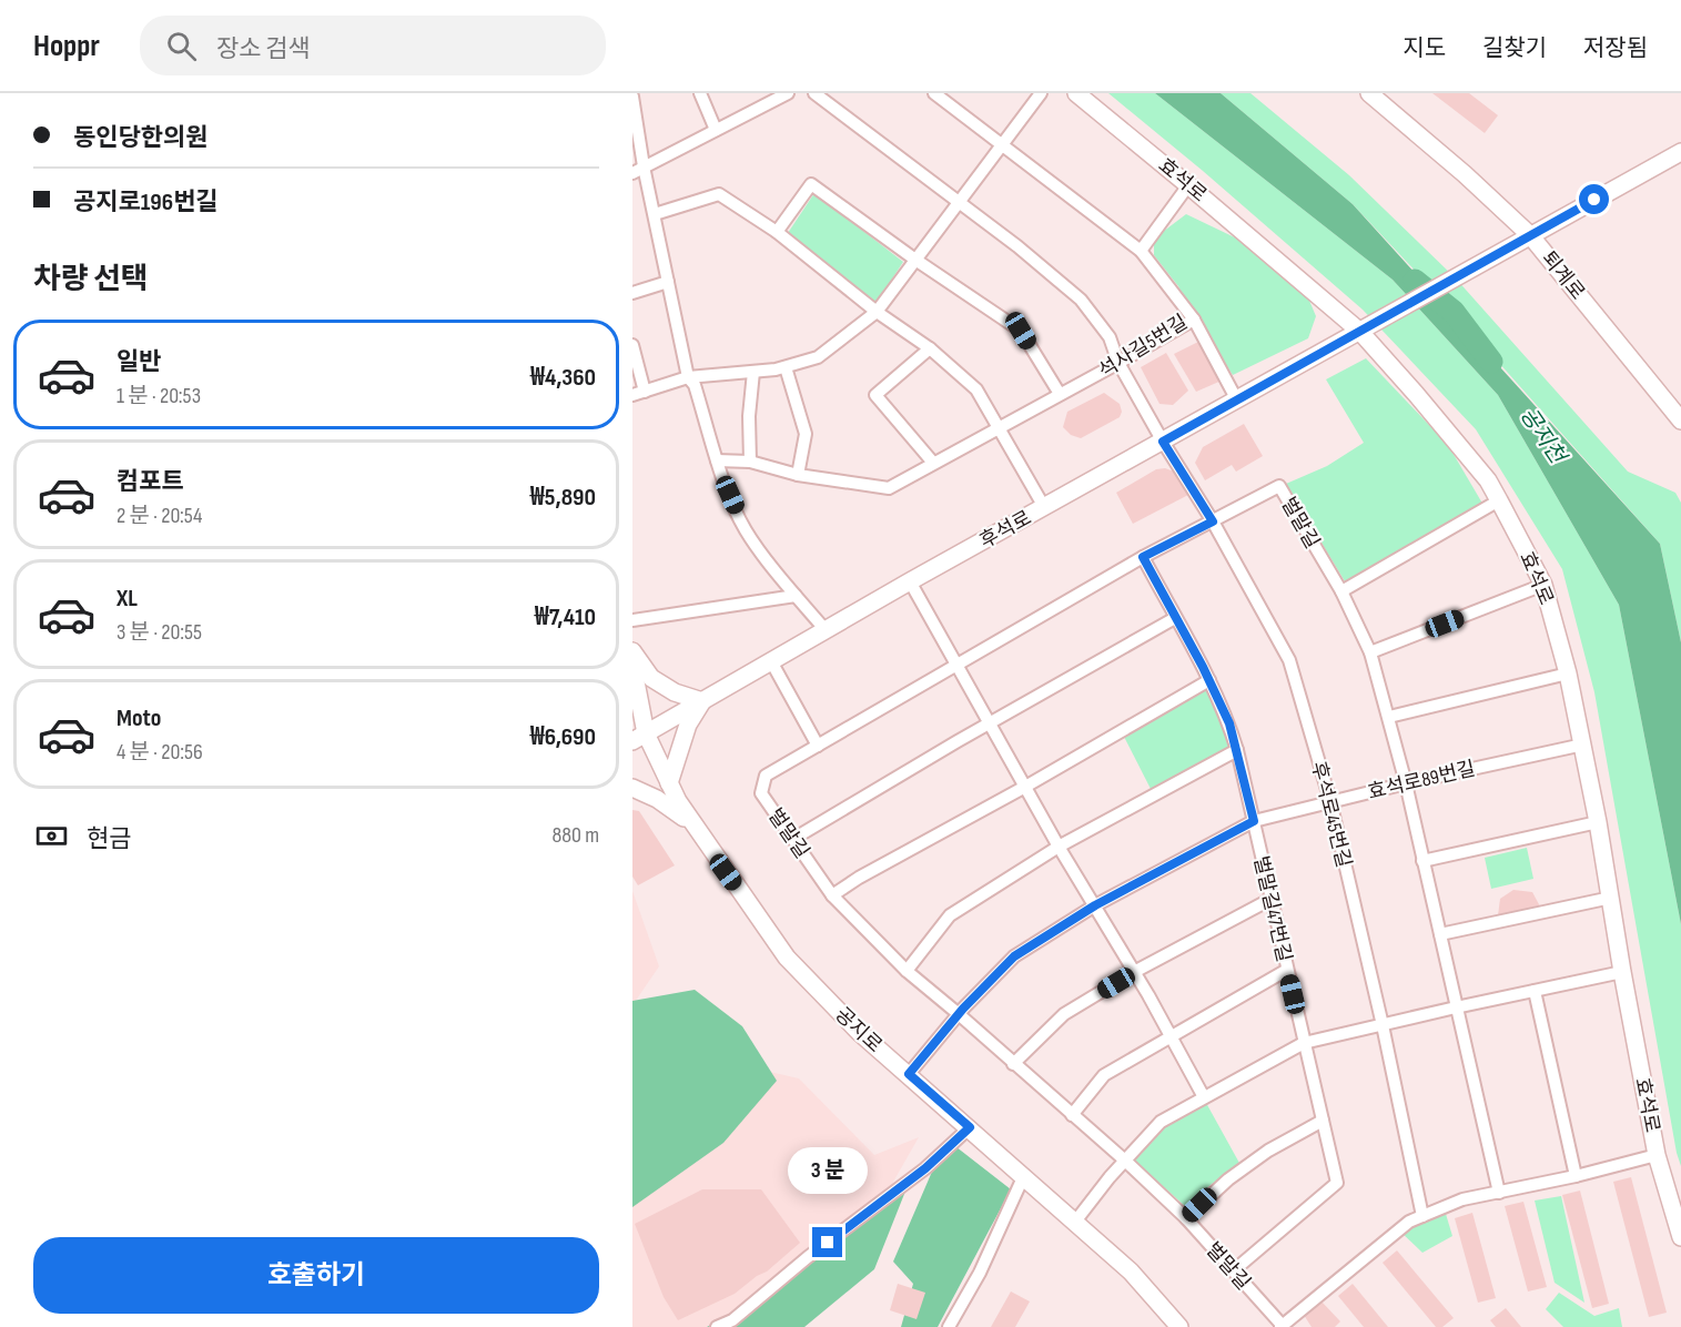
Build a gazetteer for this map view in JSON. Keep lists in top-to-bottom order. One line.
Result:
{"streets":{"street":["효석로","퇴계로","석사길5번길","벌말길","후석로","효석로89번길","후석로45번길","벌말길47번길","공지로"]},"crossings":[["효석로","후석로"],["효석로","효석로89번길"],["퇴계로","후석로"],["석사길5번길","후석로45번길"],["벌말길","효석로89번길"],["벌말길","후석로45번길"],["벌말길","벌말길47번길"],["후석로","후석로45번길"],["후석로","공지로"],["효석로89번길","후석로45번길"],["효석로89번길","벌말길47번길"],["효석로89번길","공지로"]],"water":["공지천"],"page":{"header":"Hoppr","search":"장소 검색","nav":["지도","길찾기","저장됨"],"banner":["동인당한의원","공지로196번길"],"heading":"차량 선택","list":[{"name":"일반","note":"1 분 · 20:53","value":"₩4,360"},{"name":"컴포트","note":"2 분 · 20:54","value":"₩5,890"},{"name":"XL","note":"3 분 · 20:55","value":"₩7,410"},{"name":"Moto","note":"4 분 · 20:56","value":"₩6,690"}],"pay":["현금","880 m"],"bubble":"3 분","buttons":"호출하기"}}
